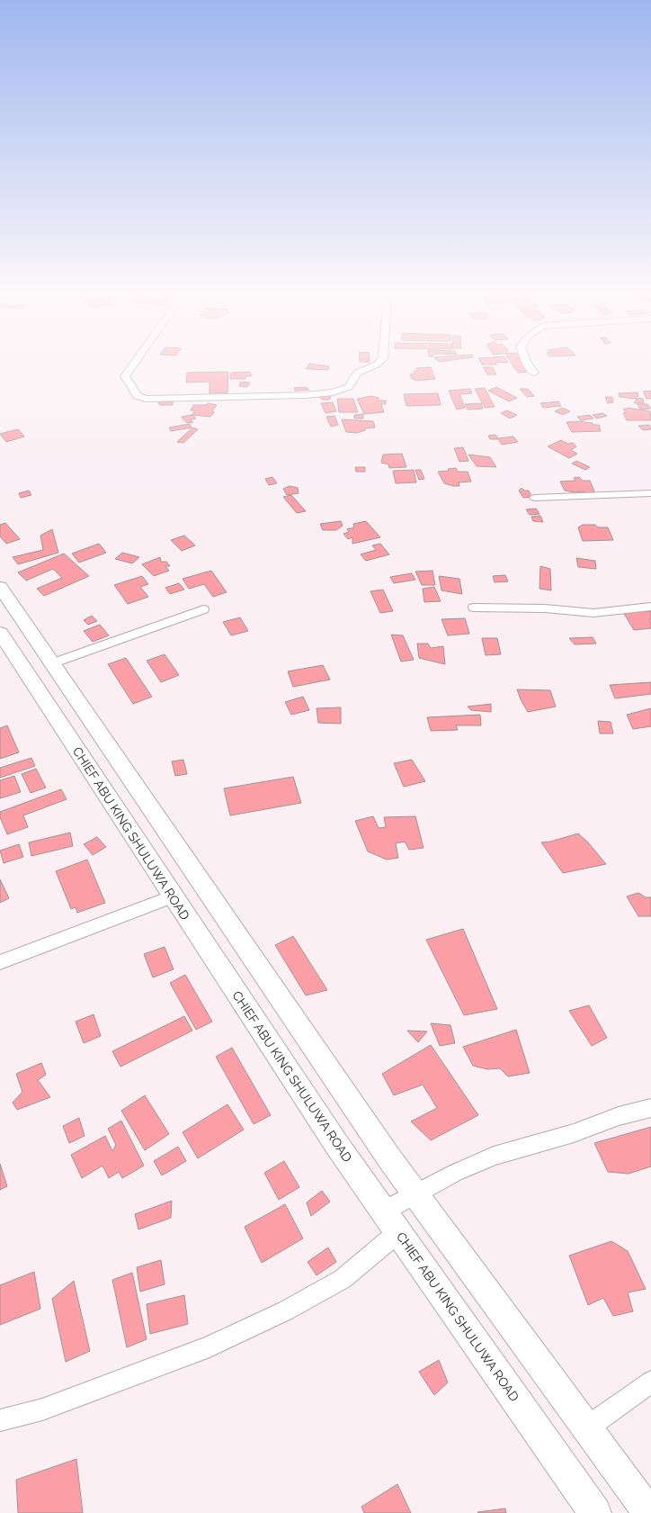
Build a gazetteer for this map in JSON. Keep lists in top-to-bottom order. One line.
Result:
{"streets":{"street":["CHIEF ABU KING SHULUWA ROAD"]}}
